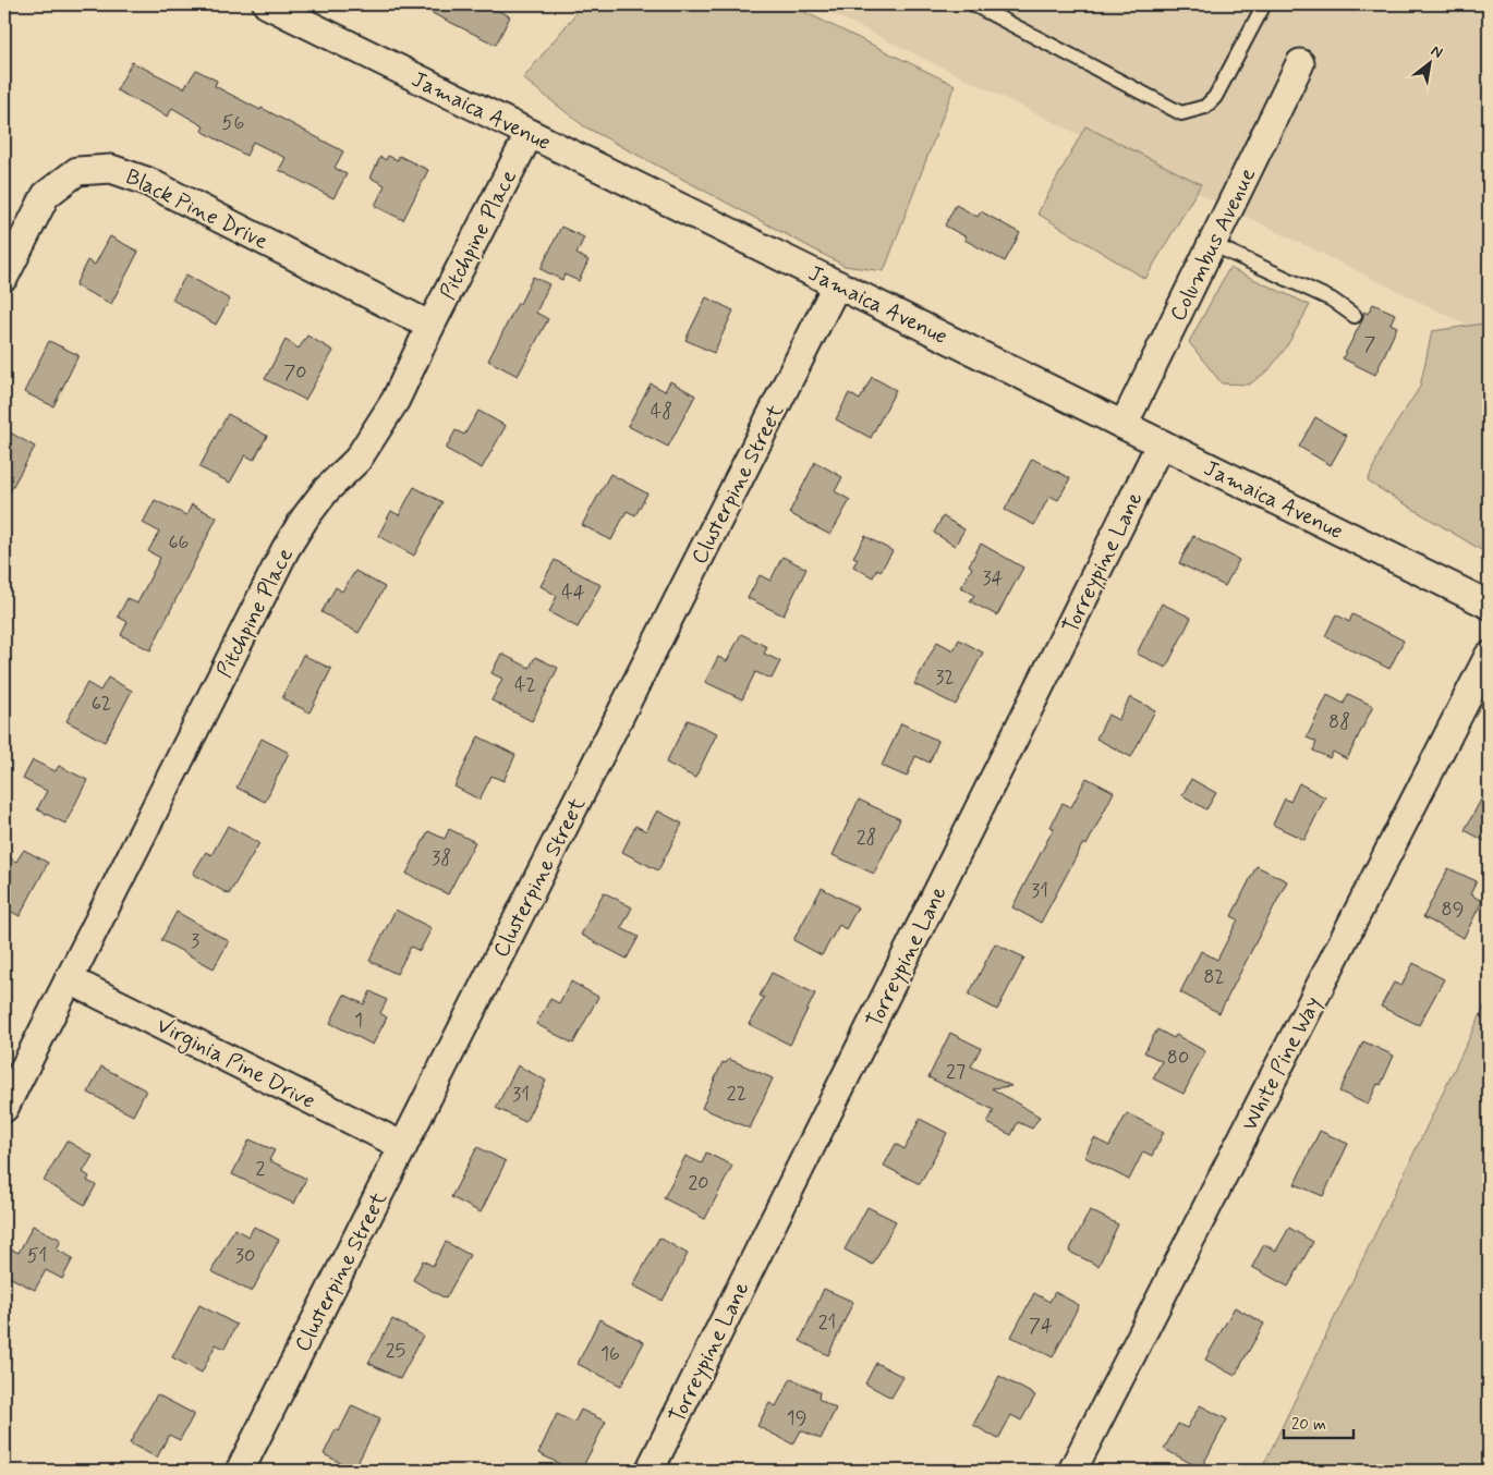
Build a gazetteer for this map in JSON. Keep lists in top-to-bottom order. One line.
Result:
{"streets":{"street":["Jamaica Avenue","Black Pine Drive","Pitchpine Place","Columbus Avenue","Clusterpine Street","Torreypine Lane","Virginia Pine Drive","White Pine Way"]},"crossings":[["Jamaica Avenue","Pitchpine Place"],["Jamaica Avenue","Columbus Avenue"],["Jamaica Avenue","Clusterpine Street"],["Jamaica Avenue","Torreypine Lane"],["Black Pine Drive","Pitchpine Place"],["Pitchpine Place","Virginia Pine Drive"],["Clusterpine Street","Virginia Pine Drive"]],"house_numbers":["56","7","70","48","66","34","44","32","42","62","88","28","38","31","89","3","82","1","80","27","22","31","2","20","51","30","21","74","25","16","19"],"scale_bar":"20 m","north":"top right"}
